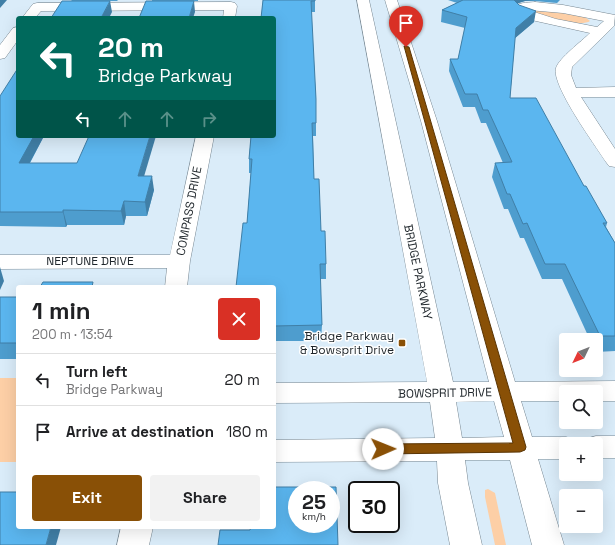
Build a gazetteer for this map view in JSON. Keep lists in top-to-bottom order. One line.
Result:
{"streets":{"street":["COMPASS DRIVE","NEPTUNE DRIVE","BRIDGE PARKWAY","BOWSPRIT DRIVE"]},"crossings":[["COMPASS DRIVE","NEPTUNE DRIVE"],["BRIDGE PARKWAY","BOWSPRIT DRIVE"]],"places":{"transit":["Bridge Parkway & Bowsprit Drive"]},"north":"bottom left","page":{"turn":["20 m","Bridge Parkway"],"heading":["1 min","200 m · 13:54"],"map_buttons":["+","−"],"list":[{"name":"Turn left","note":"Bridge Parkway","value":"20 m"},{"name":"Arrive at destination","value":"180 m"}],"buttons":["Exit","Share"],"speed":"25 km/h","limit":"30"}}
